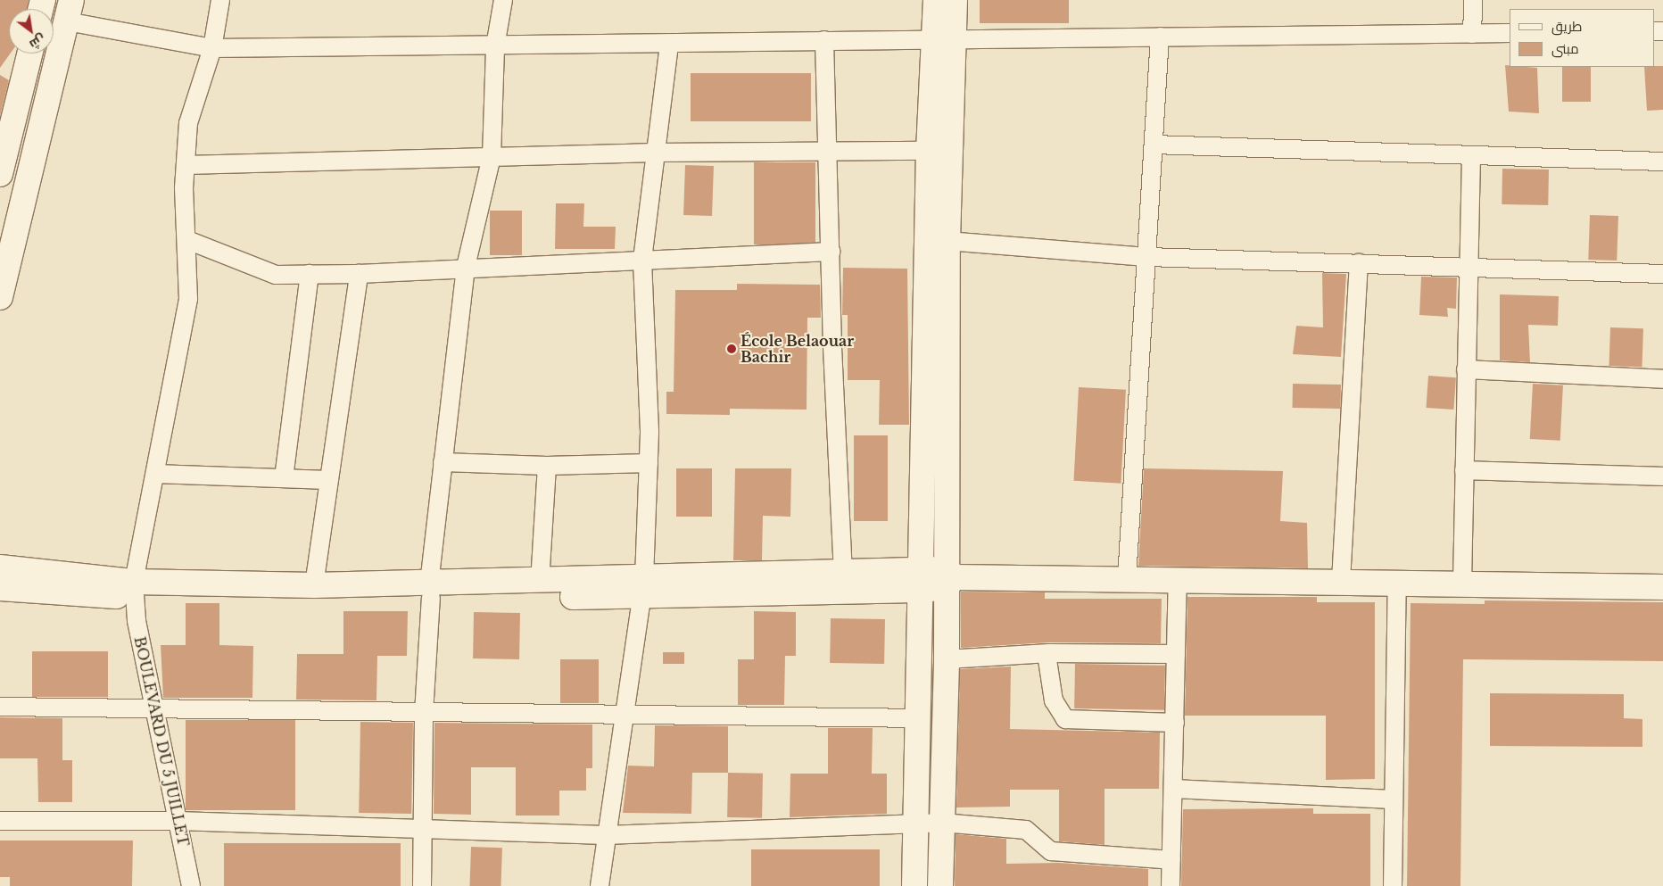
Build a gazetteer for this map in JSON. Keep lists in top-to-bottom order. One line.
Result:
{"streets":{"street":["BOULEVARD DU 5 JUILLET"]},"places":["École Belaouar Bachir"],"legend":["طريق","مبنى"],"north":"bottom right"}
